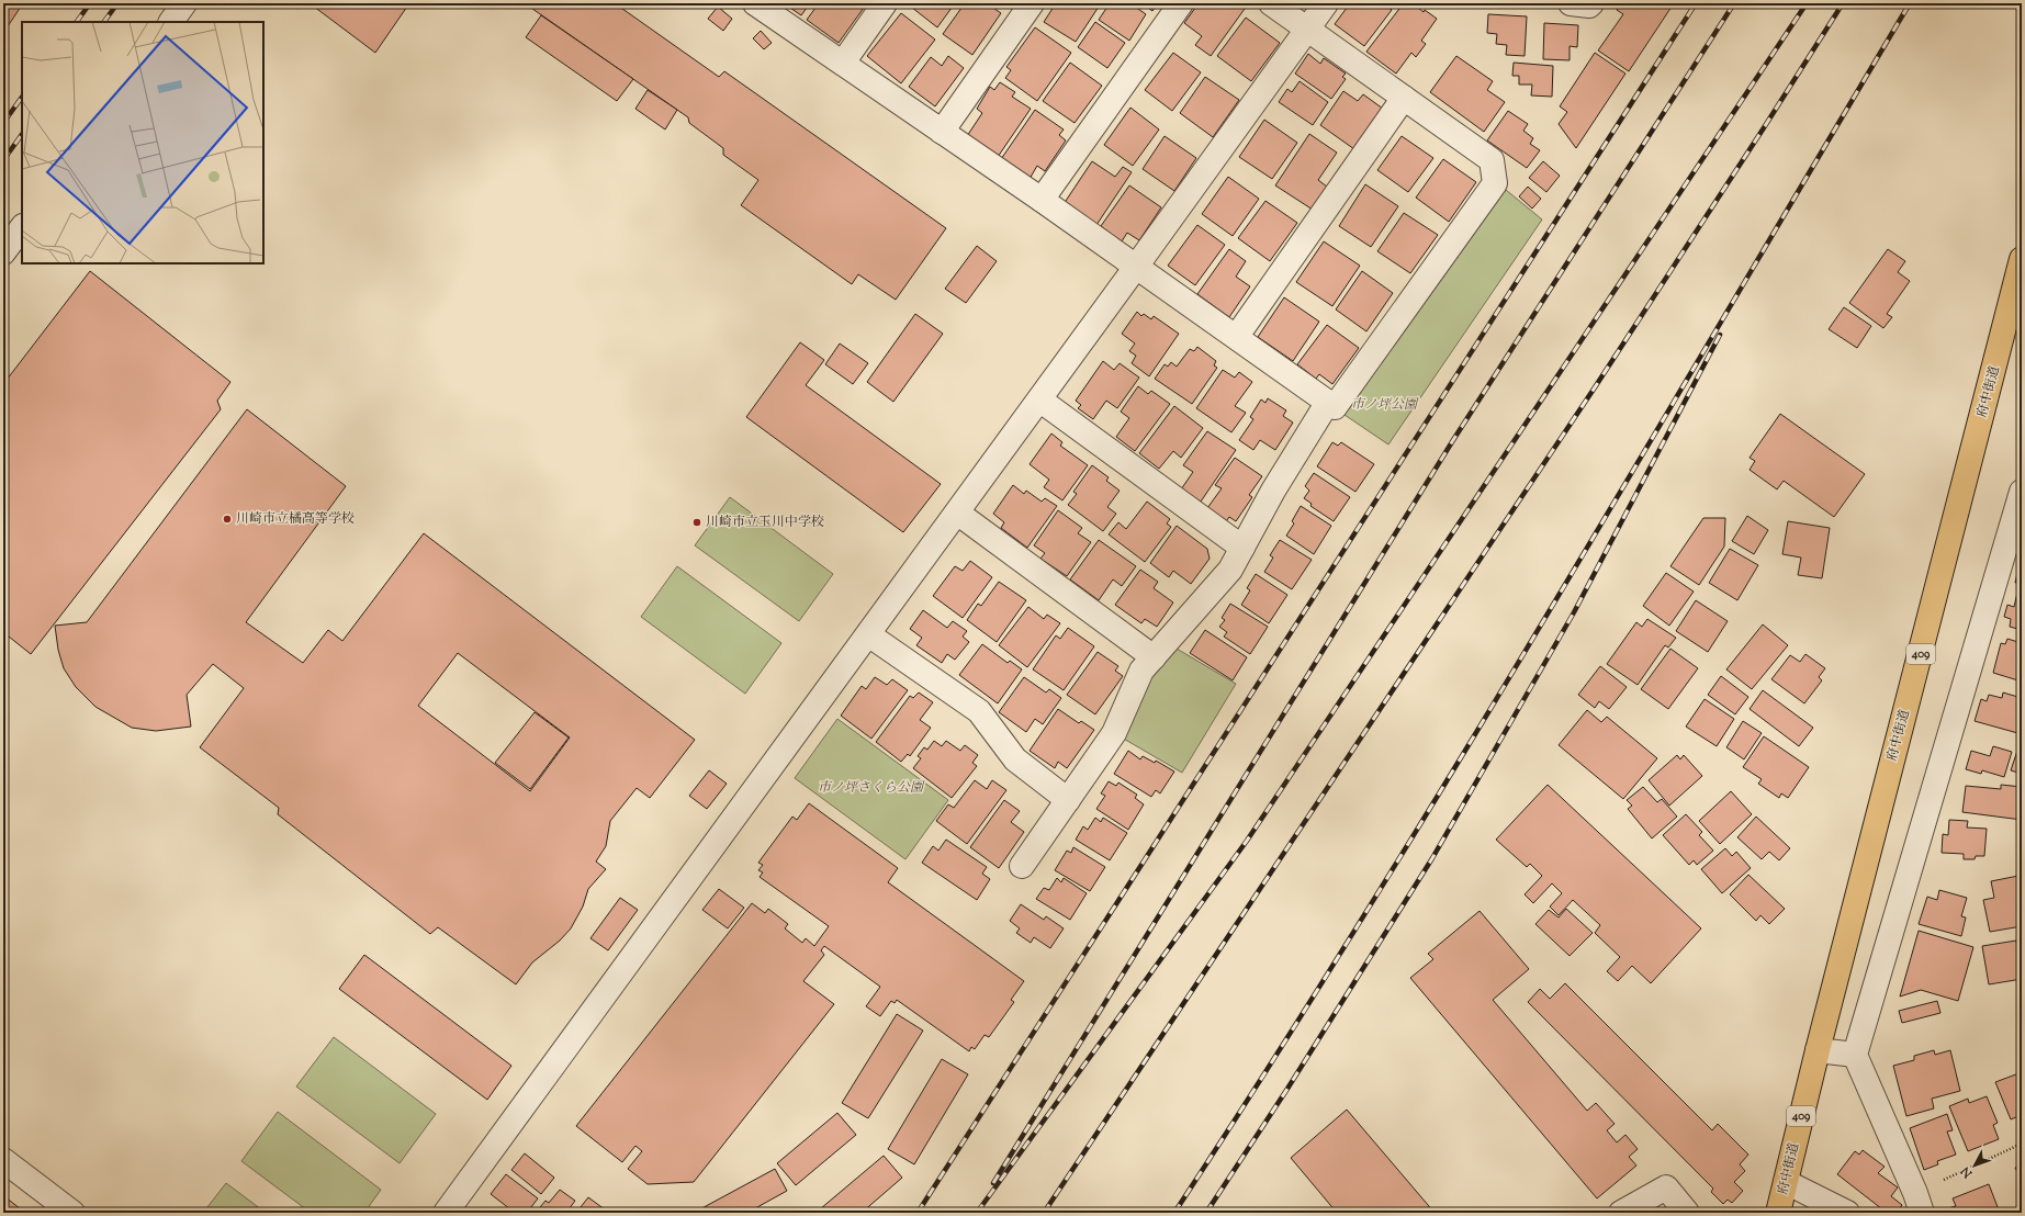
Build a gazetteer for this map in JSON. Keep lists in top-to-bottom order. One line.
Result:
{"streets":{"highway":["府中街道","409"]},"parks":["市ノ坪公園","市ノ坪さくら公園"],"places":["川崎市立橘高等学校","川崎市立玉川中学校"],"north":"bottom left"}
